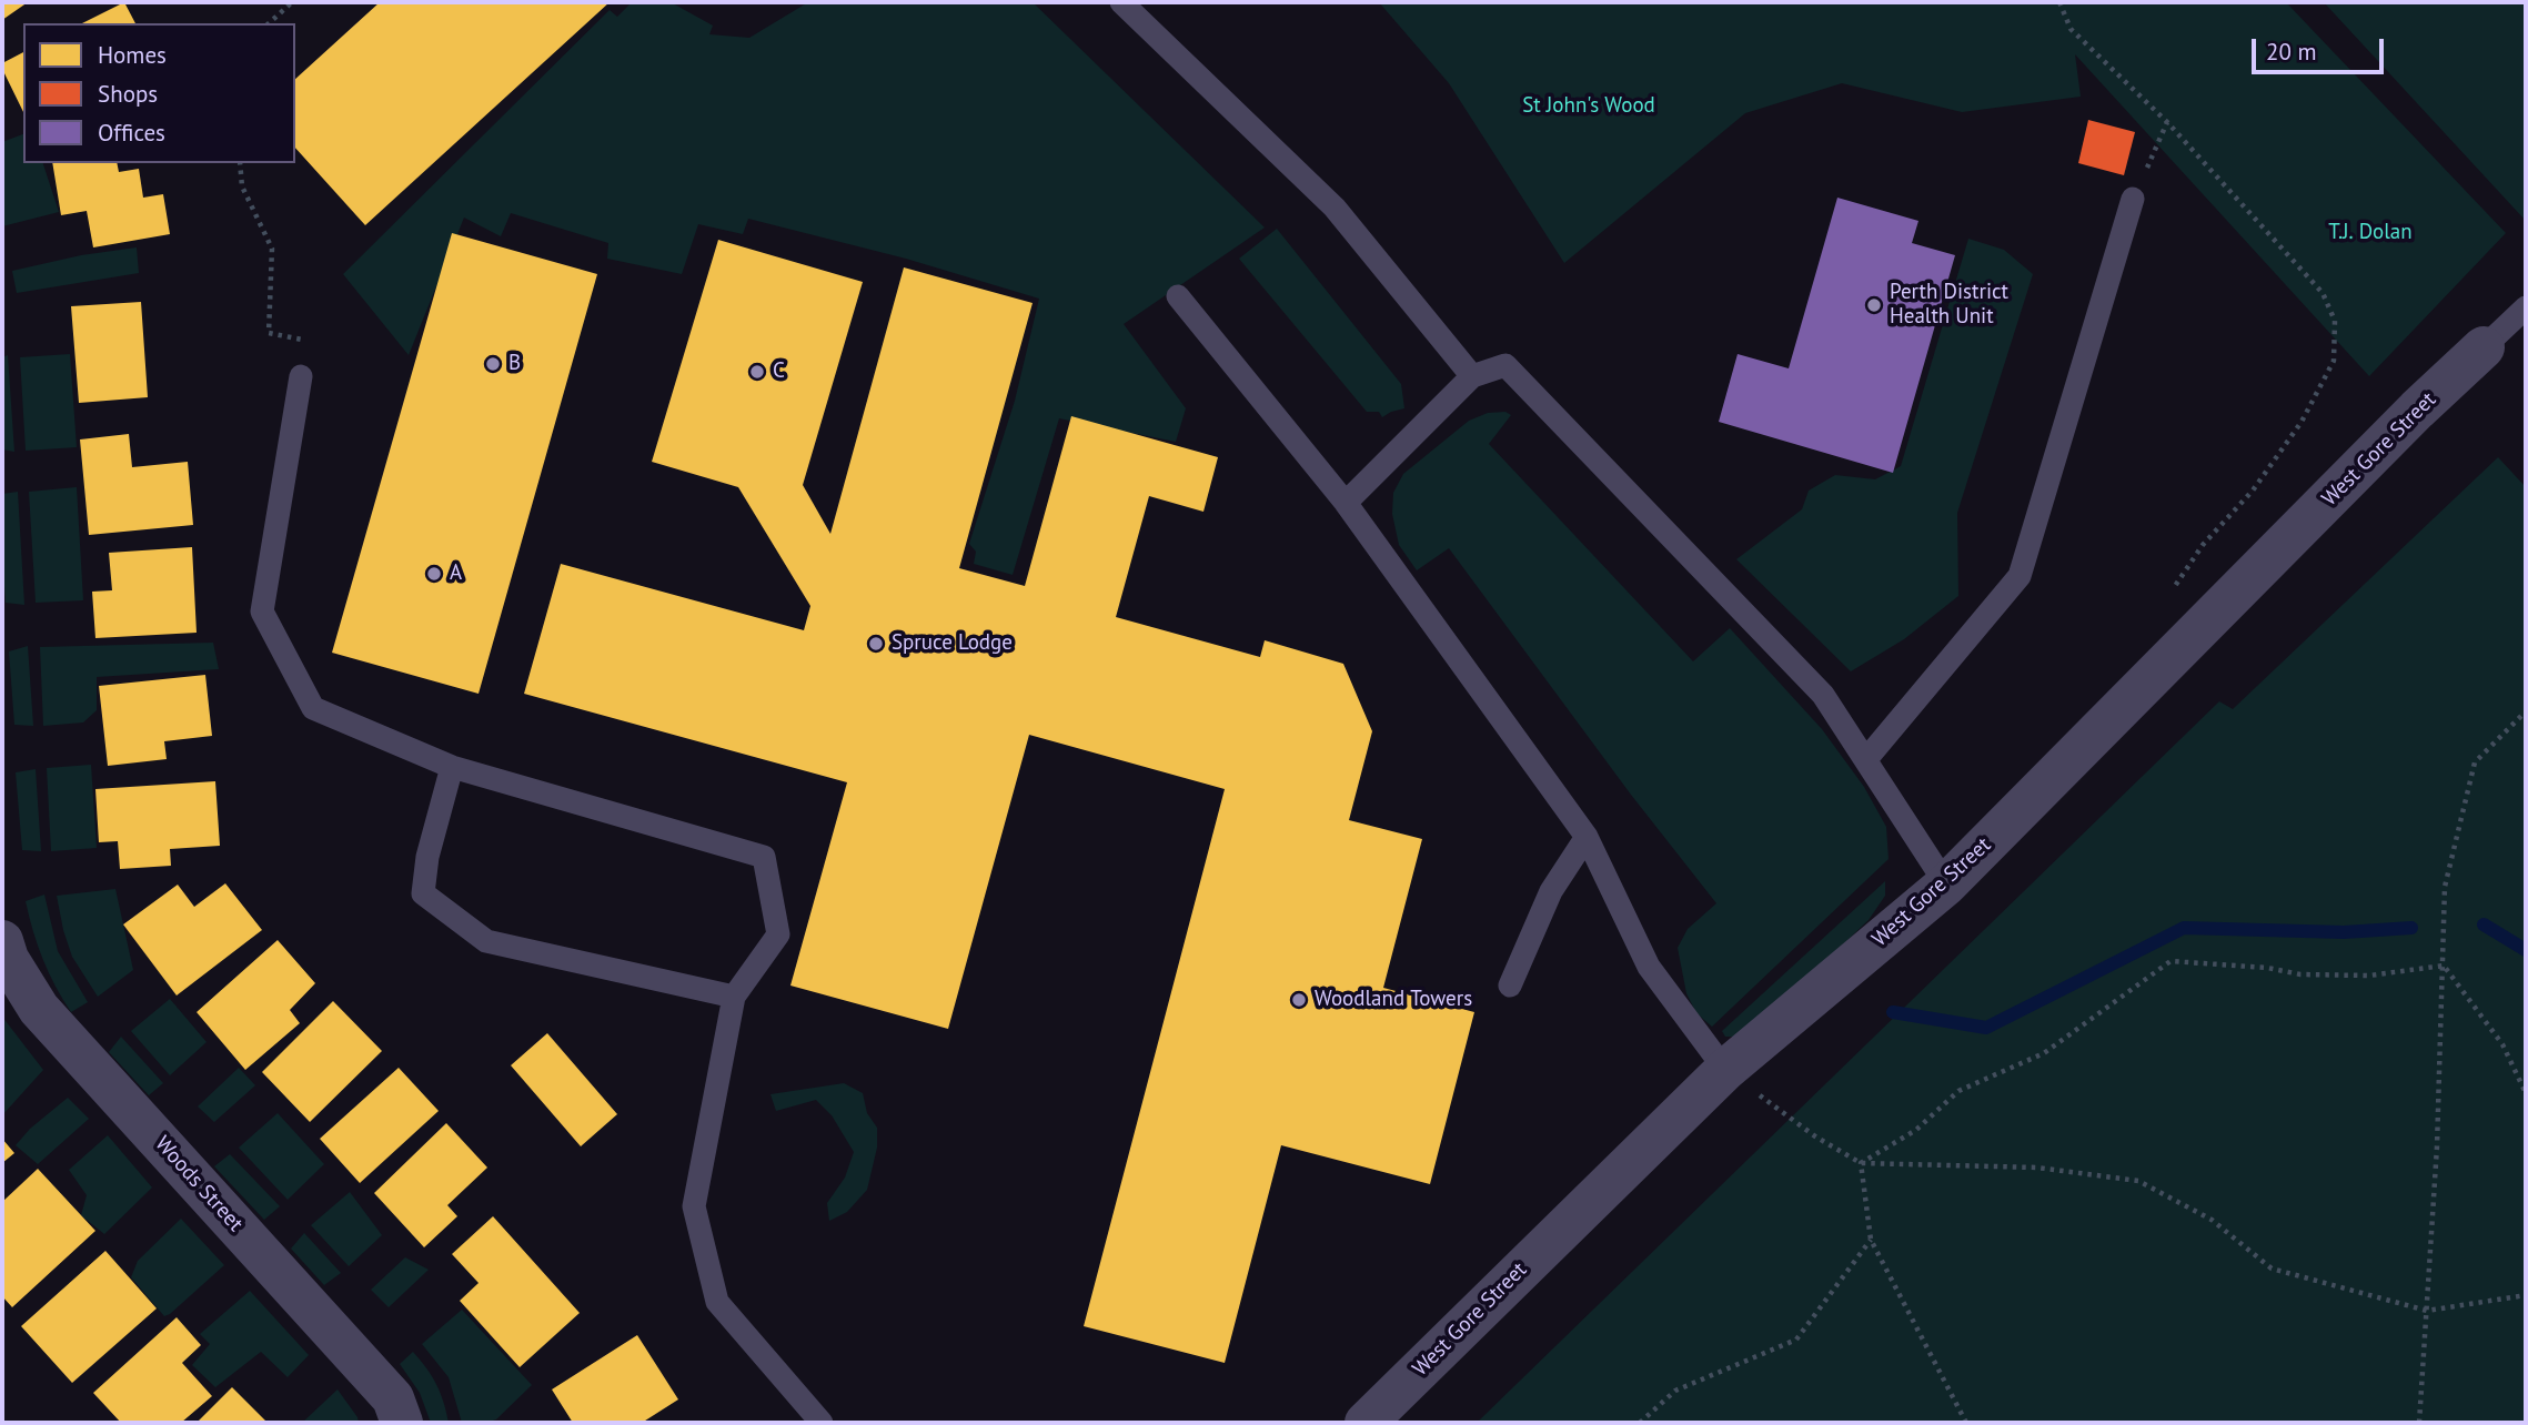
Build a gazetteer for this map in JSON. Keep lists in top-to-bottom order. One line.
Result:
{"streets":{"street":["West Gore Street","Woods Street"]},"parks":["St John's Wood","T.J. Dolan"],"places":["Perth District Health Unit","B","C","A","Spruce Lodge","Woodland Towers"],"legend":["Homes","Shops","Offices"],"scale_bar":"20 m"}
